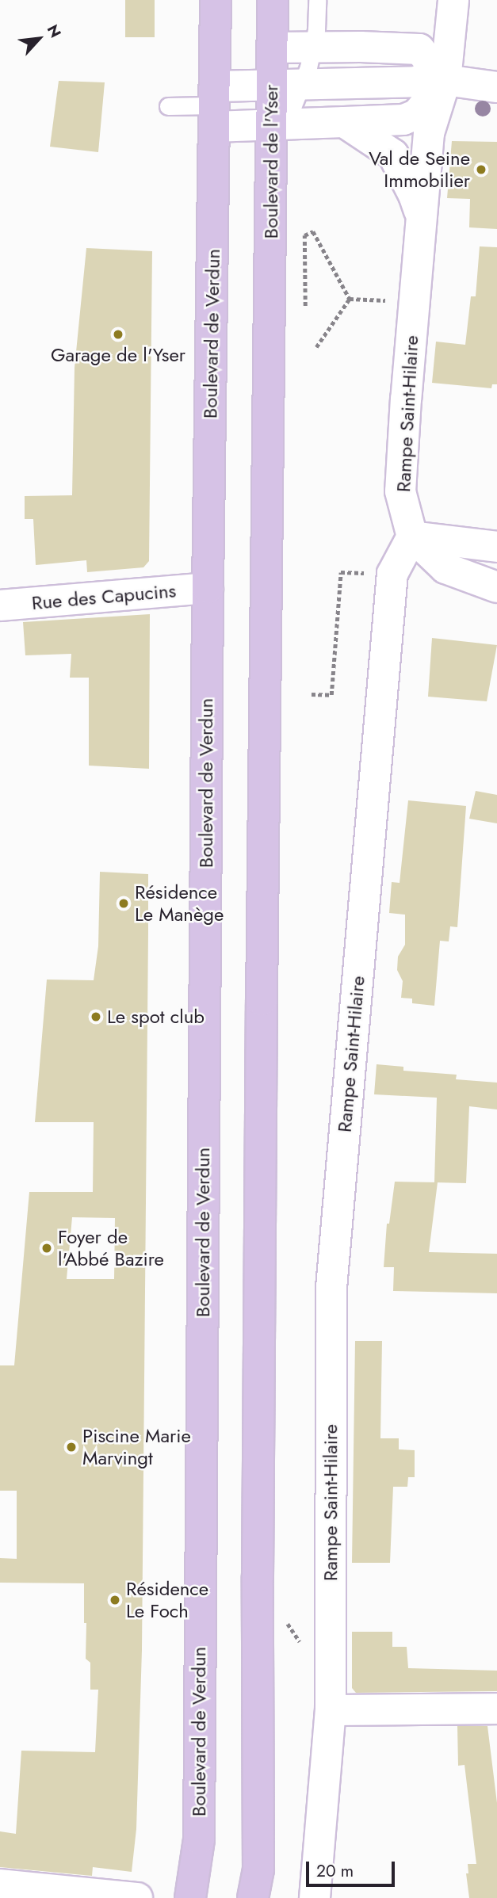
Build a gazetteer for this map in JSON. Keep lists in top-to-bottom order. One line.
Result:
{"streets":{"main road":["Boulevard de l'Yser","Boulevard de Verdun"],"street":["Rampe Saint-Hilaire","Rue des Capucins"]},"crossings":[["Boulevard de Verdun","Rue des Capucins"]],"places":["Val de Seine Immobilier","Garage de l'Yser","Résidence Le Manège","Le spot club","Foyer de l'Abbé Bazire","Piscine Marie Marvingt","Résidence Le Foch"],"scale_bar":"20 m","north":"top right"}
